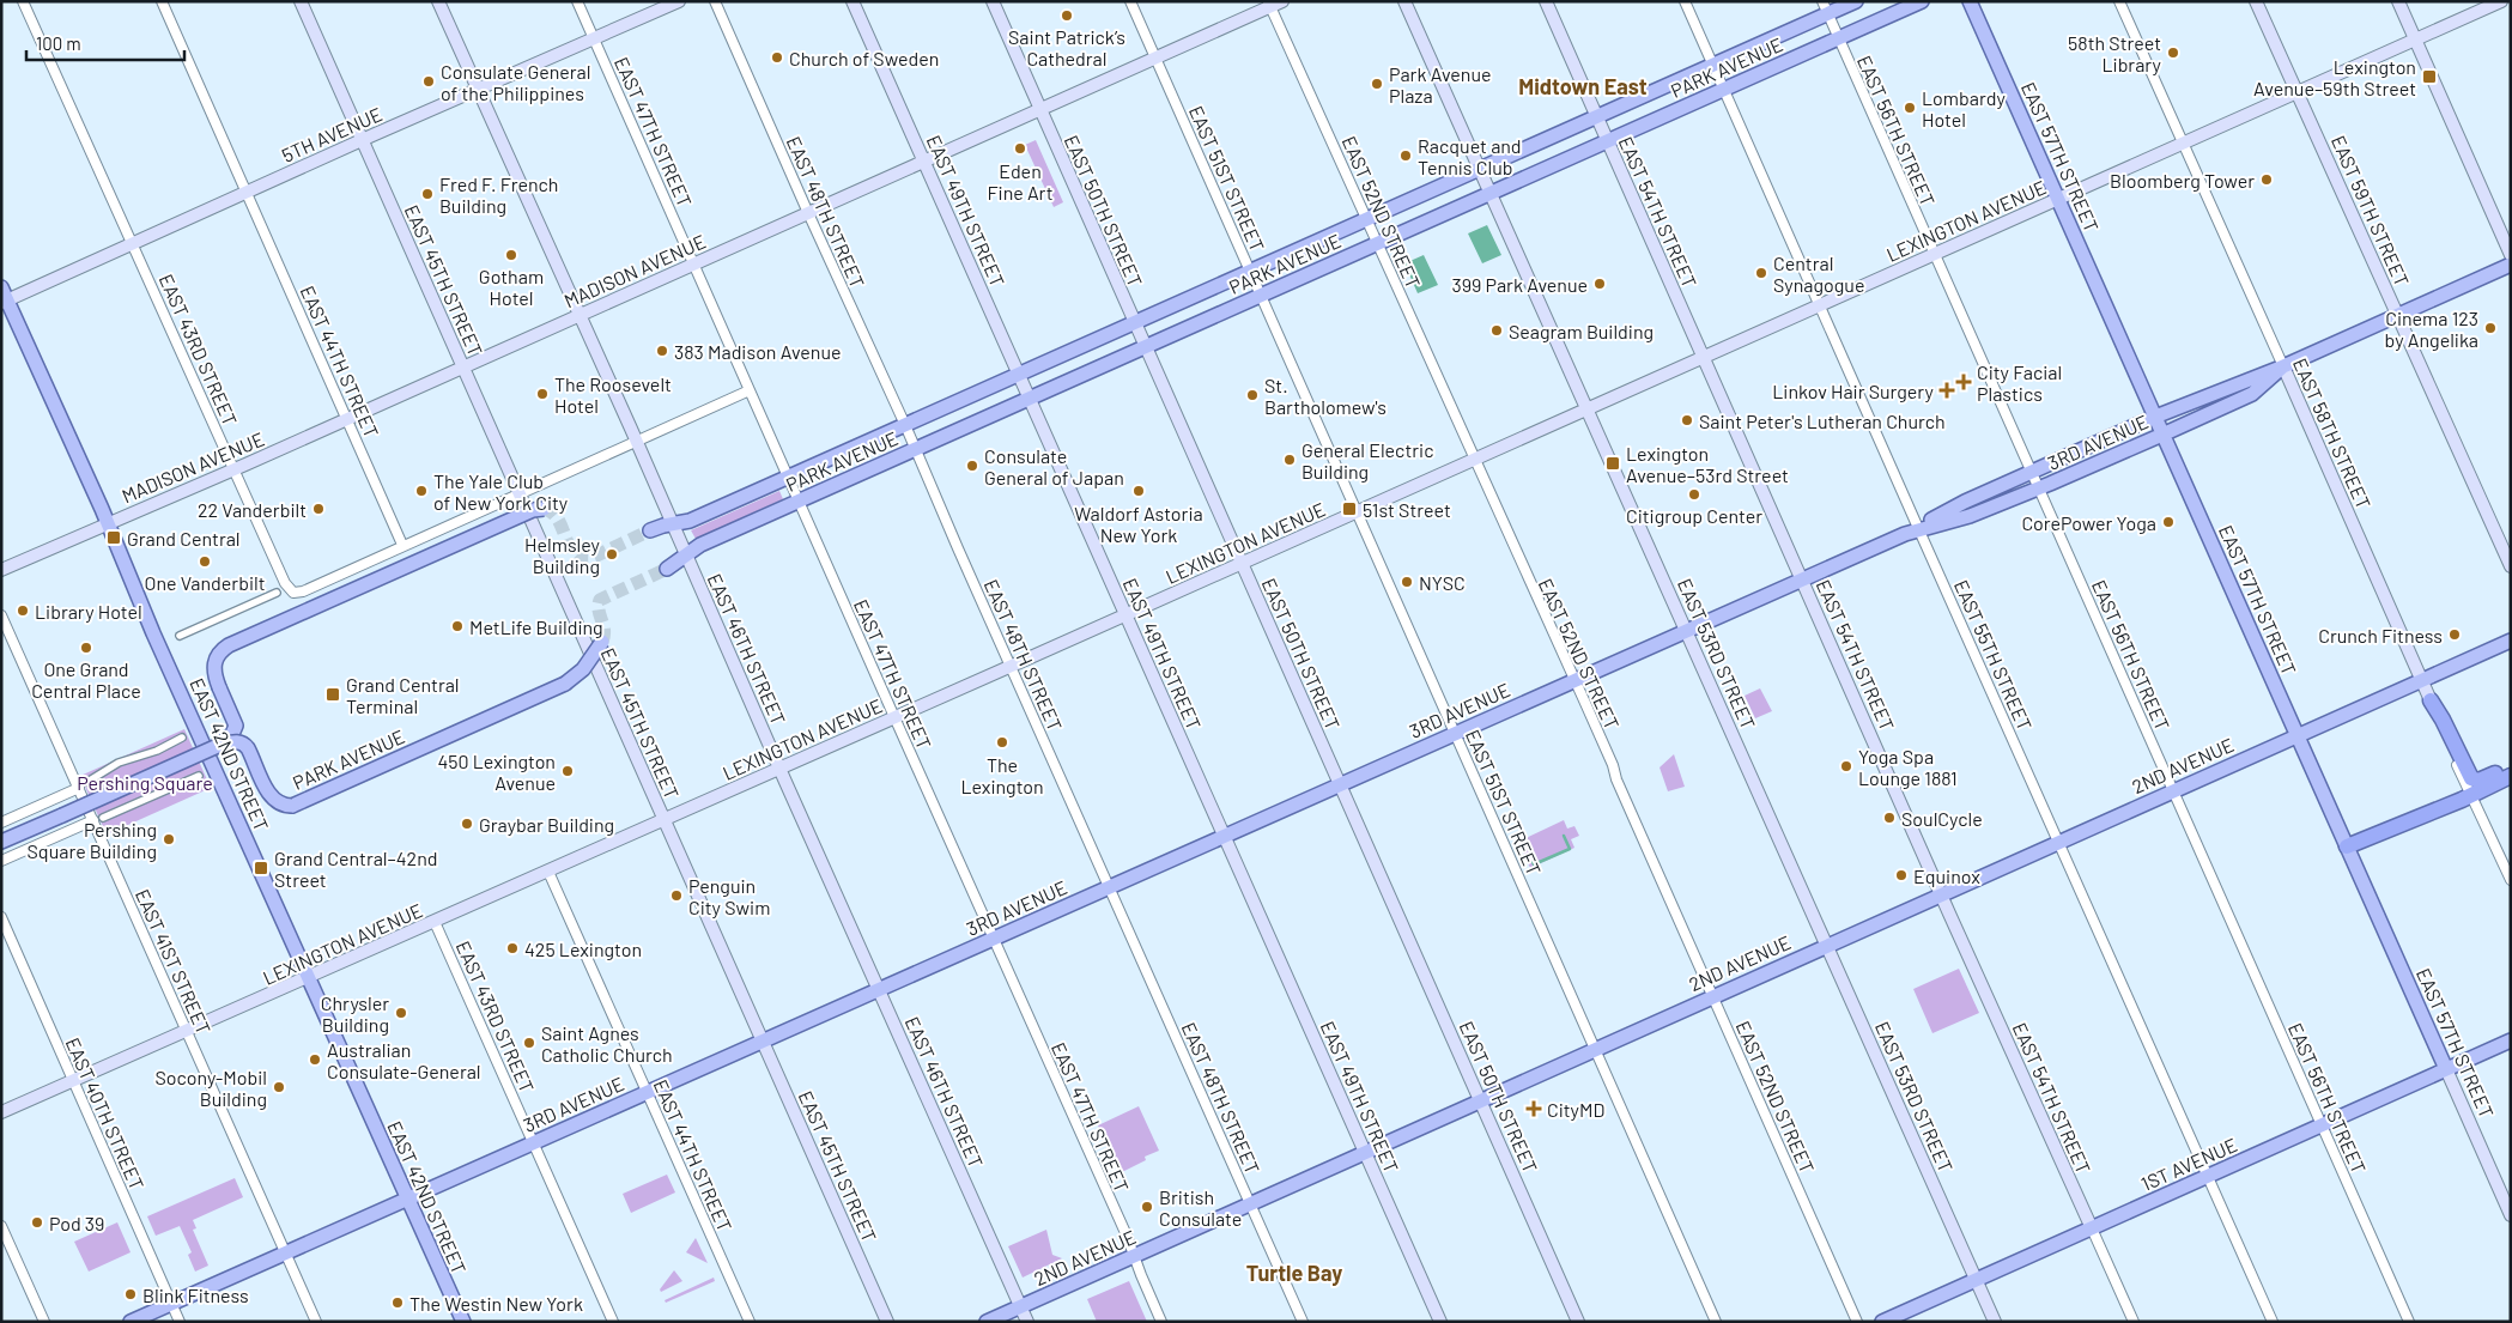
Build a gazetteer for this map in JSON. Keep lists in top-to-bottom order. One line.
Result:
{"streets":{"main road":["PARK AVENUE","5TH AVENUE","EAST 57TH STREET","EAST 49TH STREET","EAST 50TH STREET","EAST 59TH STREET","EAST 54TH STREET","LEXINGTON AVENUE","MADISON AVENUE","EAST 45TH STREET","EAST 58TH STREET","3RD AVENUE","EAST 46TH STREET","EAST 53RD STREET","EAST 42ND STREET","2ND AVENUE","1ST AVENUE"],"street":["EAST 56TH STREET","EAST 47TH STREET","EAST 51ST STREET","EAST 48TH STREET","EAST 52ND STREET","EAST 43RD STREET","EAST 44TH STREET","EAST 55TH STREET","EAST 41ST STREET","EAST 40TH STREET"]},"crossings":[["PARK AVENUE","EAST 56TH STREET"],["PARK AVENUE","EAST 47TH STREET"],["PARK AVENUE","EAST 51ST STREET"],["PARK AVENUE","EAST 49TH STREET"],["PARK AVENUE","EAST 50TH STREET"],["PARK AVENUE","EAST 48TH STREET"],["PARK AVENUE","EAST 52ND STREET"],["PARK AVENUE","EAST 54TH STREET"],["PARK AVENUE","EAST 46TH STREET"],["PARK AVENUE","EAST 53RD STREET"],["PARK AVENUE","EAST 55TH STREET"],["EAST 56TH STREET","LEXINGTON AVENUE"],["EAST 56TH STREET","3RD AVENUE"],["EAST 56TH STREET","2ND AVENUE"],["EAST 56TH STREET","1ST AVENUE"],["EAST 47TH STREET","5TH AVENUE"],["EAST 47TH STREET","LEXINGTON AVENUE"],["EAST 47TH STREET","MADISON AVENUE"],["EAST 47TH STREET","3RD AVENUE"],["EAST 47TH STREET","2ND AVENUE"],["5TH AVENUE","EAST 45TH STREET"],["5TH AVENUE","EAST 43RD STREET"],["5TH AVENUE","EAST 44TH STREET"],["5TH AVENUE","EAST 46TH STREET"],["5TH AVENUE","EAST 42ND STREET"],["EAST 57TH STREET","LEXINGTON AVENUE"],["EAST 57TH STREET","3RD AVENUE"],["EAST 57TH STREET","2ND AVENUE"],["EAST 57TH STREET","1ST AVENUE"],["EAST 51ST STREET","LEXINGTON AVENUE"],["EAST 51ST STREET","MADISON AVENUE"],["EAST 51ST STREET","3RD AVENUE"],["EAST 51ST STREET","2ND AVENUE"],["EAST 49TH STREET","LEXINGTON AVENUE"],["EAST 49TH STREET","MADISON AVENUE"],["EAST 49TH STREET","3RD AVENUE"],["EAST 49TH STREET","2ND AVENUE"],["EAST 50TH STREET","LEXINGTON AVENUE"],["EAST 50TH STREET","MADISON AVENUE"],["EAST 50TH STREET","3RD AVENUE"],["EAST 50TH STREET","2ND AVENUE"],["EAST 59TH STREET","LEXINGTON AVENUE"],["EAST 59TH STREET","3RD AVENUE"],["EAST 48TH STREET","LEXINGTON AVENUE"],["EAST 48TH STREET","MADISON AVENUE"],["EAST 48TH STREET","3RD AVENUE"],["EAST 48TH STREET","2ND AVENUE"],["EAST 52ND STREET","LEXINGTON AVENUE"],["EAST 52ND STREET","MADISON AVENUE"],["EAST 52ND STREET","3RD AVENUE"],["EAST 52ND STREET","2ND AVENUE"],["EAST 54TH STREET","LEXINGTON AVENUE"],["EAST 54TH STREET","3RD AVENUE"],["EAST 54TH STREET","2ND AVENUE"],["EAST 54TH STREET","1ST AVENUE"],["LEXINGTON AVENUE","EAST 45TH STREET"],["LEXINGTON AVENUE","EAST 43RD STREET"],["LEXINGTON AVENUE","EAST 44TH STREET"],["LEXINGTON AVENUE","EAST 58TH STREET"],["LEXINGTON AVENUE","EAST 46TH STREET"],["LEXINGTON AVENUE","EAST 53RD STREET"],["LEXINGTON AVENUE","EAST 55TH STREET"],["LEXINGTON AVENUE","EAST 42ND STREET"],["LEXINGTON AVENUE","EAST 41ST STREET"],["LEXINGTON AVENUE","EAST 40TH STREET"],["MADISON AVENUE","EAST 45TH STREET"],["MADISON AVENUE","EAST 43RD STREET"],["MADISON AVENUE","EAST 44TH STREET"],["MADISON AVENUE","EAST 46TH STREET"],["MADISON AVENUE","EAST 42ND STREET"],["EAST 45TH STREET","3RD AVENUE"],["EAST 43RD STREET","EAST 44TH STREET"],["EAST 43RD STREET","3RD AVENUE"],["EAST 44TH STREET","3RD AVENUE"],["EAST 58TH STREET","3RD AVENUE"],["EAST 58TH STREET","2ND AVENUE"],["3RD AVENUE","EAST 46TH STREET"],["3RD AVENUE","EAST 53RD STREET"],["3RD AVENUE","EAST 55TH STREET"],["3RD AVENUE","EAST 42ND STREET"],["3RD AVENUE","EAST 41ST STREET"],["3RD AVENUE","EAST 40TH STREET"],["EAST 46TH STREET","2ND AVENUE"],["EAST 53RD STREET","2ND AVENUE"],["EAST 53RD STREET","1ST AVENUE"],["EAST 55TH STREET","2ND AVENUE"],["EAST 55TH STREET","1ST AVENUE"]],"districts":["Midtown East","Turtle Bay"],"parks":["Pershing Square"],"places":{"other":["Saint Patrick’s Cathedral","58th Street Library","Church of Sweden","Consulate General of the Philippines","Park Avenue Plaza","Lombardy Hotel","Eden Fine Art","Racquet and Tennis Club","Bloomberg Tower","Fred F. French Building","Gotham Hotel","Central Synagogue","399 Park Avenue","Cinema 123 by Angelika","Seagram Building","383 Madison Avenue","The Roosevelt Hotel","St. Bartholomew's","Saint Peter's Lutheran Church","General Electric Building","Consulate General of Japan","The Yale Club of New York City","Waldorf Astoria New York","Citigroup Center","22 Vanderbilt","CorePower Yoga","Helmsley Building","One Vanderbilt","NYSC","Library Hotel","MetLife Building","Crunch Fitness","One Grand Central Place","The Lexington","Yoga Spa Lounge 1881","450 Lexington Avenue","SoulCycle","Graybar Building","Pershing Square Building","Equinox","Penguin City Swim","425 Lexington","Chrysler Building","Saint Agnes Catholic Church","Australian Consulate-General","Socony-Mobil Building","British Consulate","Pod 39","Blink Fitness","The Westin New York"],"transit":["Lexington Avenue–59th Street","Lexington Avenue–53rd Street","51st Street","Grand Central","Grand Central Terminal","Grand Central–42nd Street"],"health":["City Facial Plastics","Linkov Hair Surgery","CityMD"]},"scale_bar":"100 m"}
